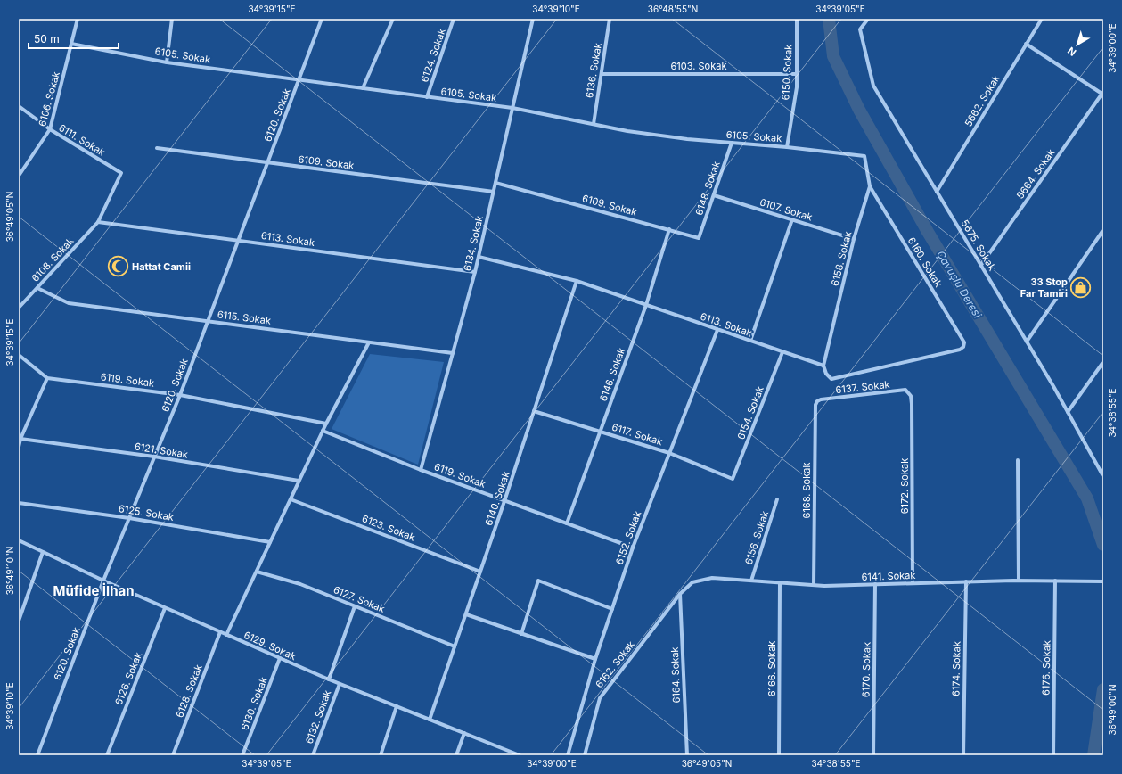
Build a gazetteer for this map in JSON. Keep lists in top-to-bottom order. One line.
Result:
{"streets":{"street":["6105. Sokak","6124. Sokak","6103. Sokak","6136. Sokak","6150. Sokak","6106. Sokak","5662. Sokak","6120. Sokak","6111. Sokak","6109. Sokak","5664. Sokak","6148. Sokak","6107. Sokak","6113. Sokak","6134. Sokak","5675. Sokak","6158. Sokak","6108. Sokak","6160. Sokak","6115. Sokak","6146. Sokak","6119. Sokak","6137. Sokak","6154. Sokak","6117. Sokak","6121. Sokak","6172. Sokak","6168. Sokak","6140. Sokak","6125. Sokak","6123. Sokak","6152. Sokak","6156. Sokak","6141. Sokak","6127. Sokak","6129. Sokak","6162. Sokak","6176. Sokak","6166. Sokak","6174. Sokak","6170. Sokak","6164. Sokak","6126. Sokak","6128. Sokak","6130. Sokak","6132. Sokak"]},"crossings":[["6105. Sokak","6124. Sokak"],["6105. Sokak","6136. Sokak"],["6105. Sokak","6150. Sokak"],["6105. Sokak","6106. Sokak"],["6105. Sokak","6120. Sokak"],["6105. Sokak","6148. Sokak"],["6105. Sokak","6134. Sokak"],["6105. Sokak","6158. Sokak"],["6103. Sokak","6136. Sokak"],["6103. Sokak","6150. Sokak"],["6106. Sokak","6111. Sokak"],["5662. Sokak","5675. Sokak"],["6120. Sokak","6109. Sokak"],["6120. Sokak","6113. Sokak"],["6120. Sokak","6115. Sokak"],["6120. Sokak","6119. Sokak"],["6120. Sokak","6121. Sokak"],["6120. Sokak","6125. Sokak"],["6120. Sokak","6129. Sokak"],["6111. Sokak","6108. Sokak"],["6109. Sokak","6148. Sokak"],["6109. Sokak","6134. Sokak"],["6109. Sokak","6146. Sokak"],["5664. Sokak","5675. Sokak"],["6148. Sokak","6107. Sokak"],["6107. Sokak","6158. Sokak"],["6113. Sokak","6134. Sokak"],["6113. Sokak","6158. Sokak"],["6113. Sokak","6108. Sokak"],["6113. Sokak","6160. Sokak"],["6113. Sokak","6146. Sokak"],["6113. Sokak","6154. Sokak"],["6113. Sokak","6140. Sokak"],["6113. Sokak","6152. Sokak"],["6134. Sokak","6115. Sokak"],["6134. Sokak","6119. Sokak"],["6158. Sokak","6160. Sokak"],["6108. Sokak","6115. Sokak"],["6146. Sokak","6119. Sokak"],["6146. Sokak","6117. Sokak"],["6119. Sokak","6140. Sokak"],["6119. Sokak","6152. Sokak"],["6137. Sokak","6172. Sokak"],["6137. Sokak","6168. Sokak"],["6154. Sokak","6117. Sokak"],["6117. Sokak","6140. Sokak"],["6117. Sokak","6152. Sokak"],["6172. Sokak","6141. Sokak"],["6168. Sokak","6141. Sokak"],["6140. Sokak","6123. Sokak"],["6140. Sokak","6127. Sokak"],["6140. Sokak","6129. Sokak"],["6156. Sokak","6141. Sokak"],["6141. Sokak","6162. Sokak"],["6141. Sokak","6176. Sokak"],["6141. Sokak","6166. Sokak"],["6141. Sokak","6174. Sokak"],["6141. Sokak","6170. Sokak"],["6141. Sokak","6164. Sokak"],["6129. Sokak","6126. Sokak"],["6129. Sokak","6128. Sokak"],["6129. Sokak","6130. Sokak"],["6129. Sokak","6132. Sokak"],["6162. Sokak","6164. Sokak"]],"districts":["Müfide İlhan"],"water":["Çavuşlu Deresi"],"places":{"mosque":["Hattat Camii"],"shop":["33 Stop Far Tamiri"]},"scale_bar":"50 m","north":"bottom left","coordinates":["34°39'15\"E","34°39'10\"E","36°48'55\"N","34°39'05\"E","34°39'00\"E","36°49'05\"N","34°38'55\"E","36°49'10\"N","36°49'00\"N"]}
